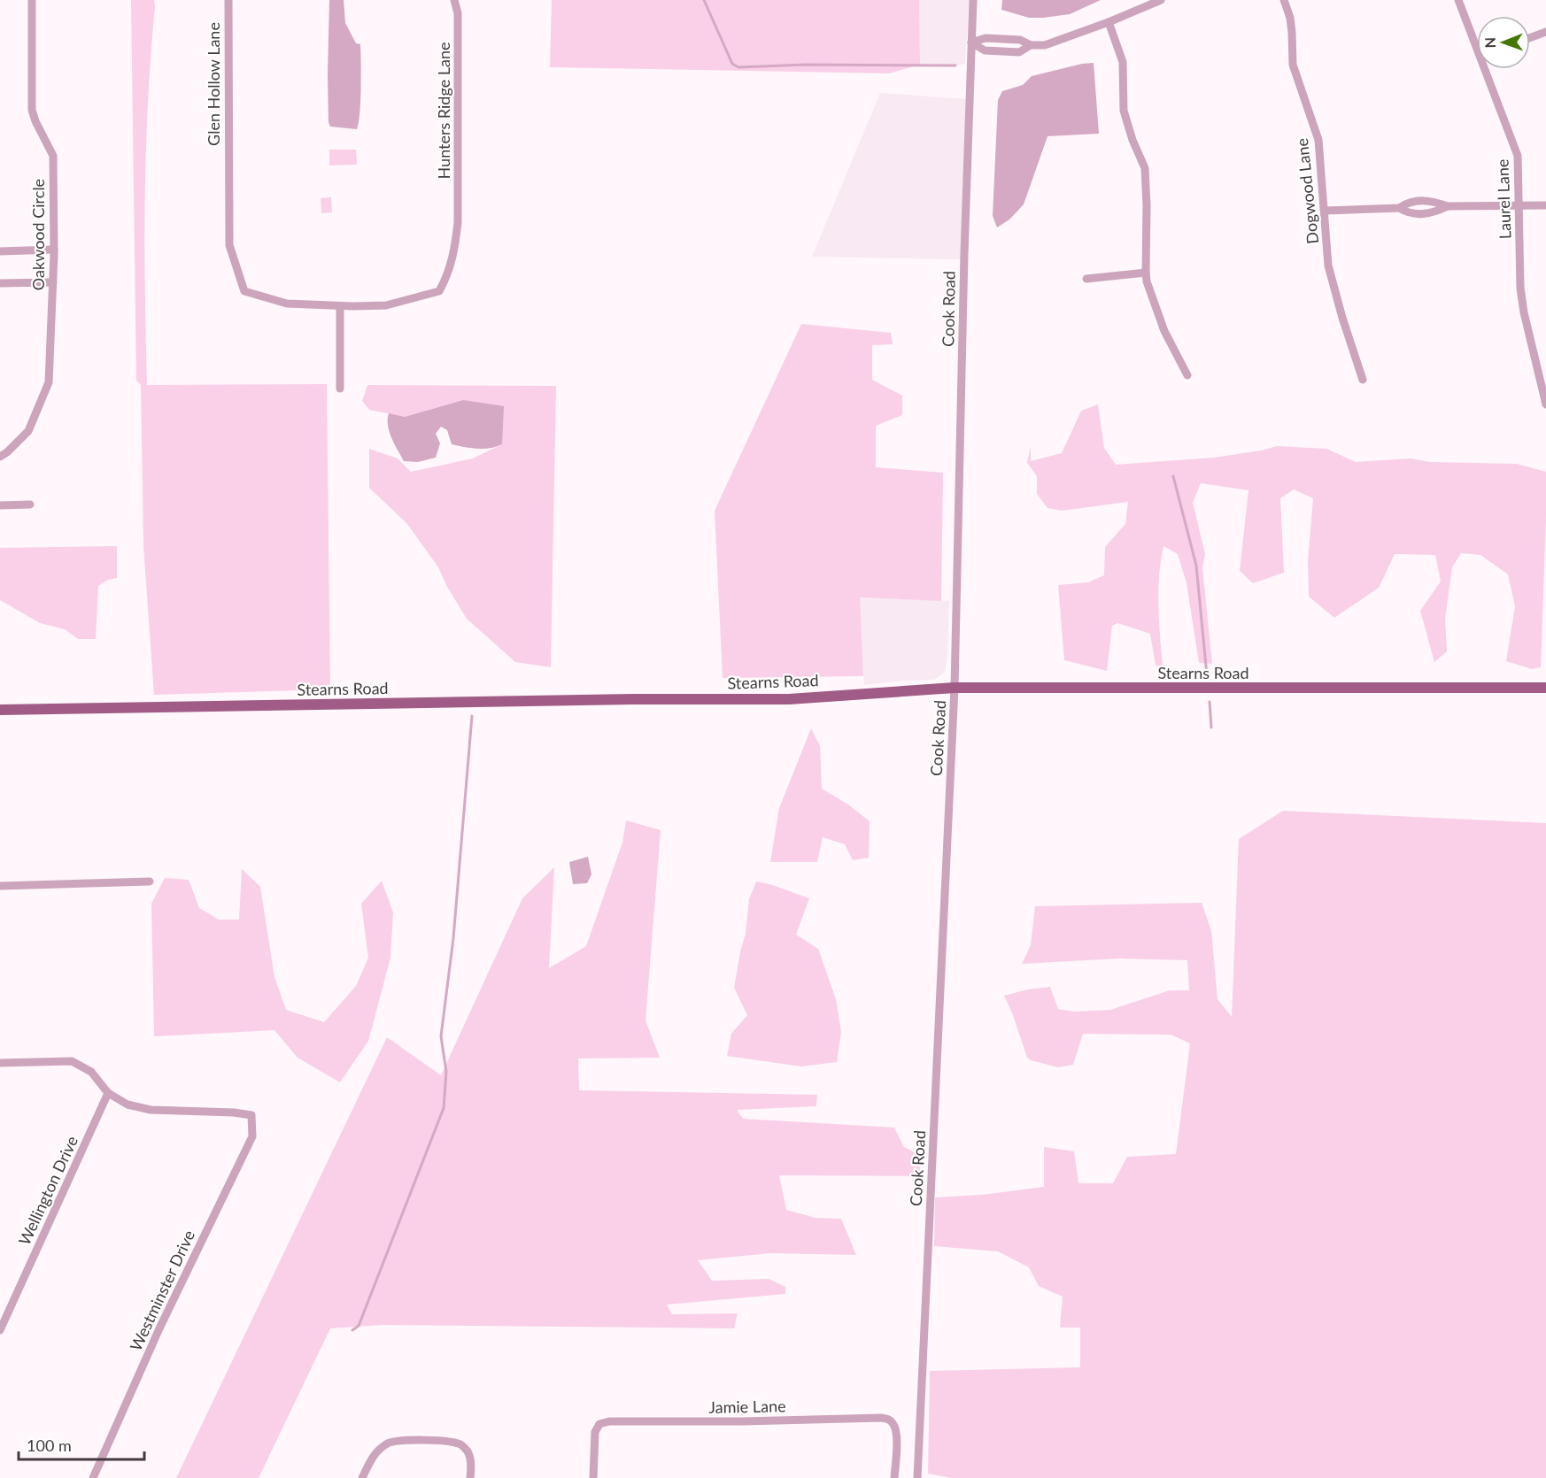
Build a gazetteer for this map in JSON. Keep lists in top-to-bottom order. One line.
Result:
{"streets":{"main road":["Stearns Road"],"street":["Glen Hollow Lane","Hunters Ridge Lane","Dogwood Lane","Laurel Lane","Oakwood Circle","Cook Road","Wellington Drive","Westminster Drive","Jamie Lane"]},"crossings":[["Glen Hollow Lane","Hunters Ridge Lane"],["Cook Road","Stearns Road"],["Wellington Drive","Westminster Drive"]],"scale_bar":"100 m","north":"left"}
